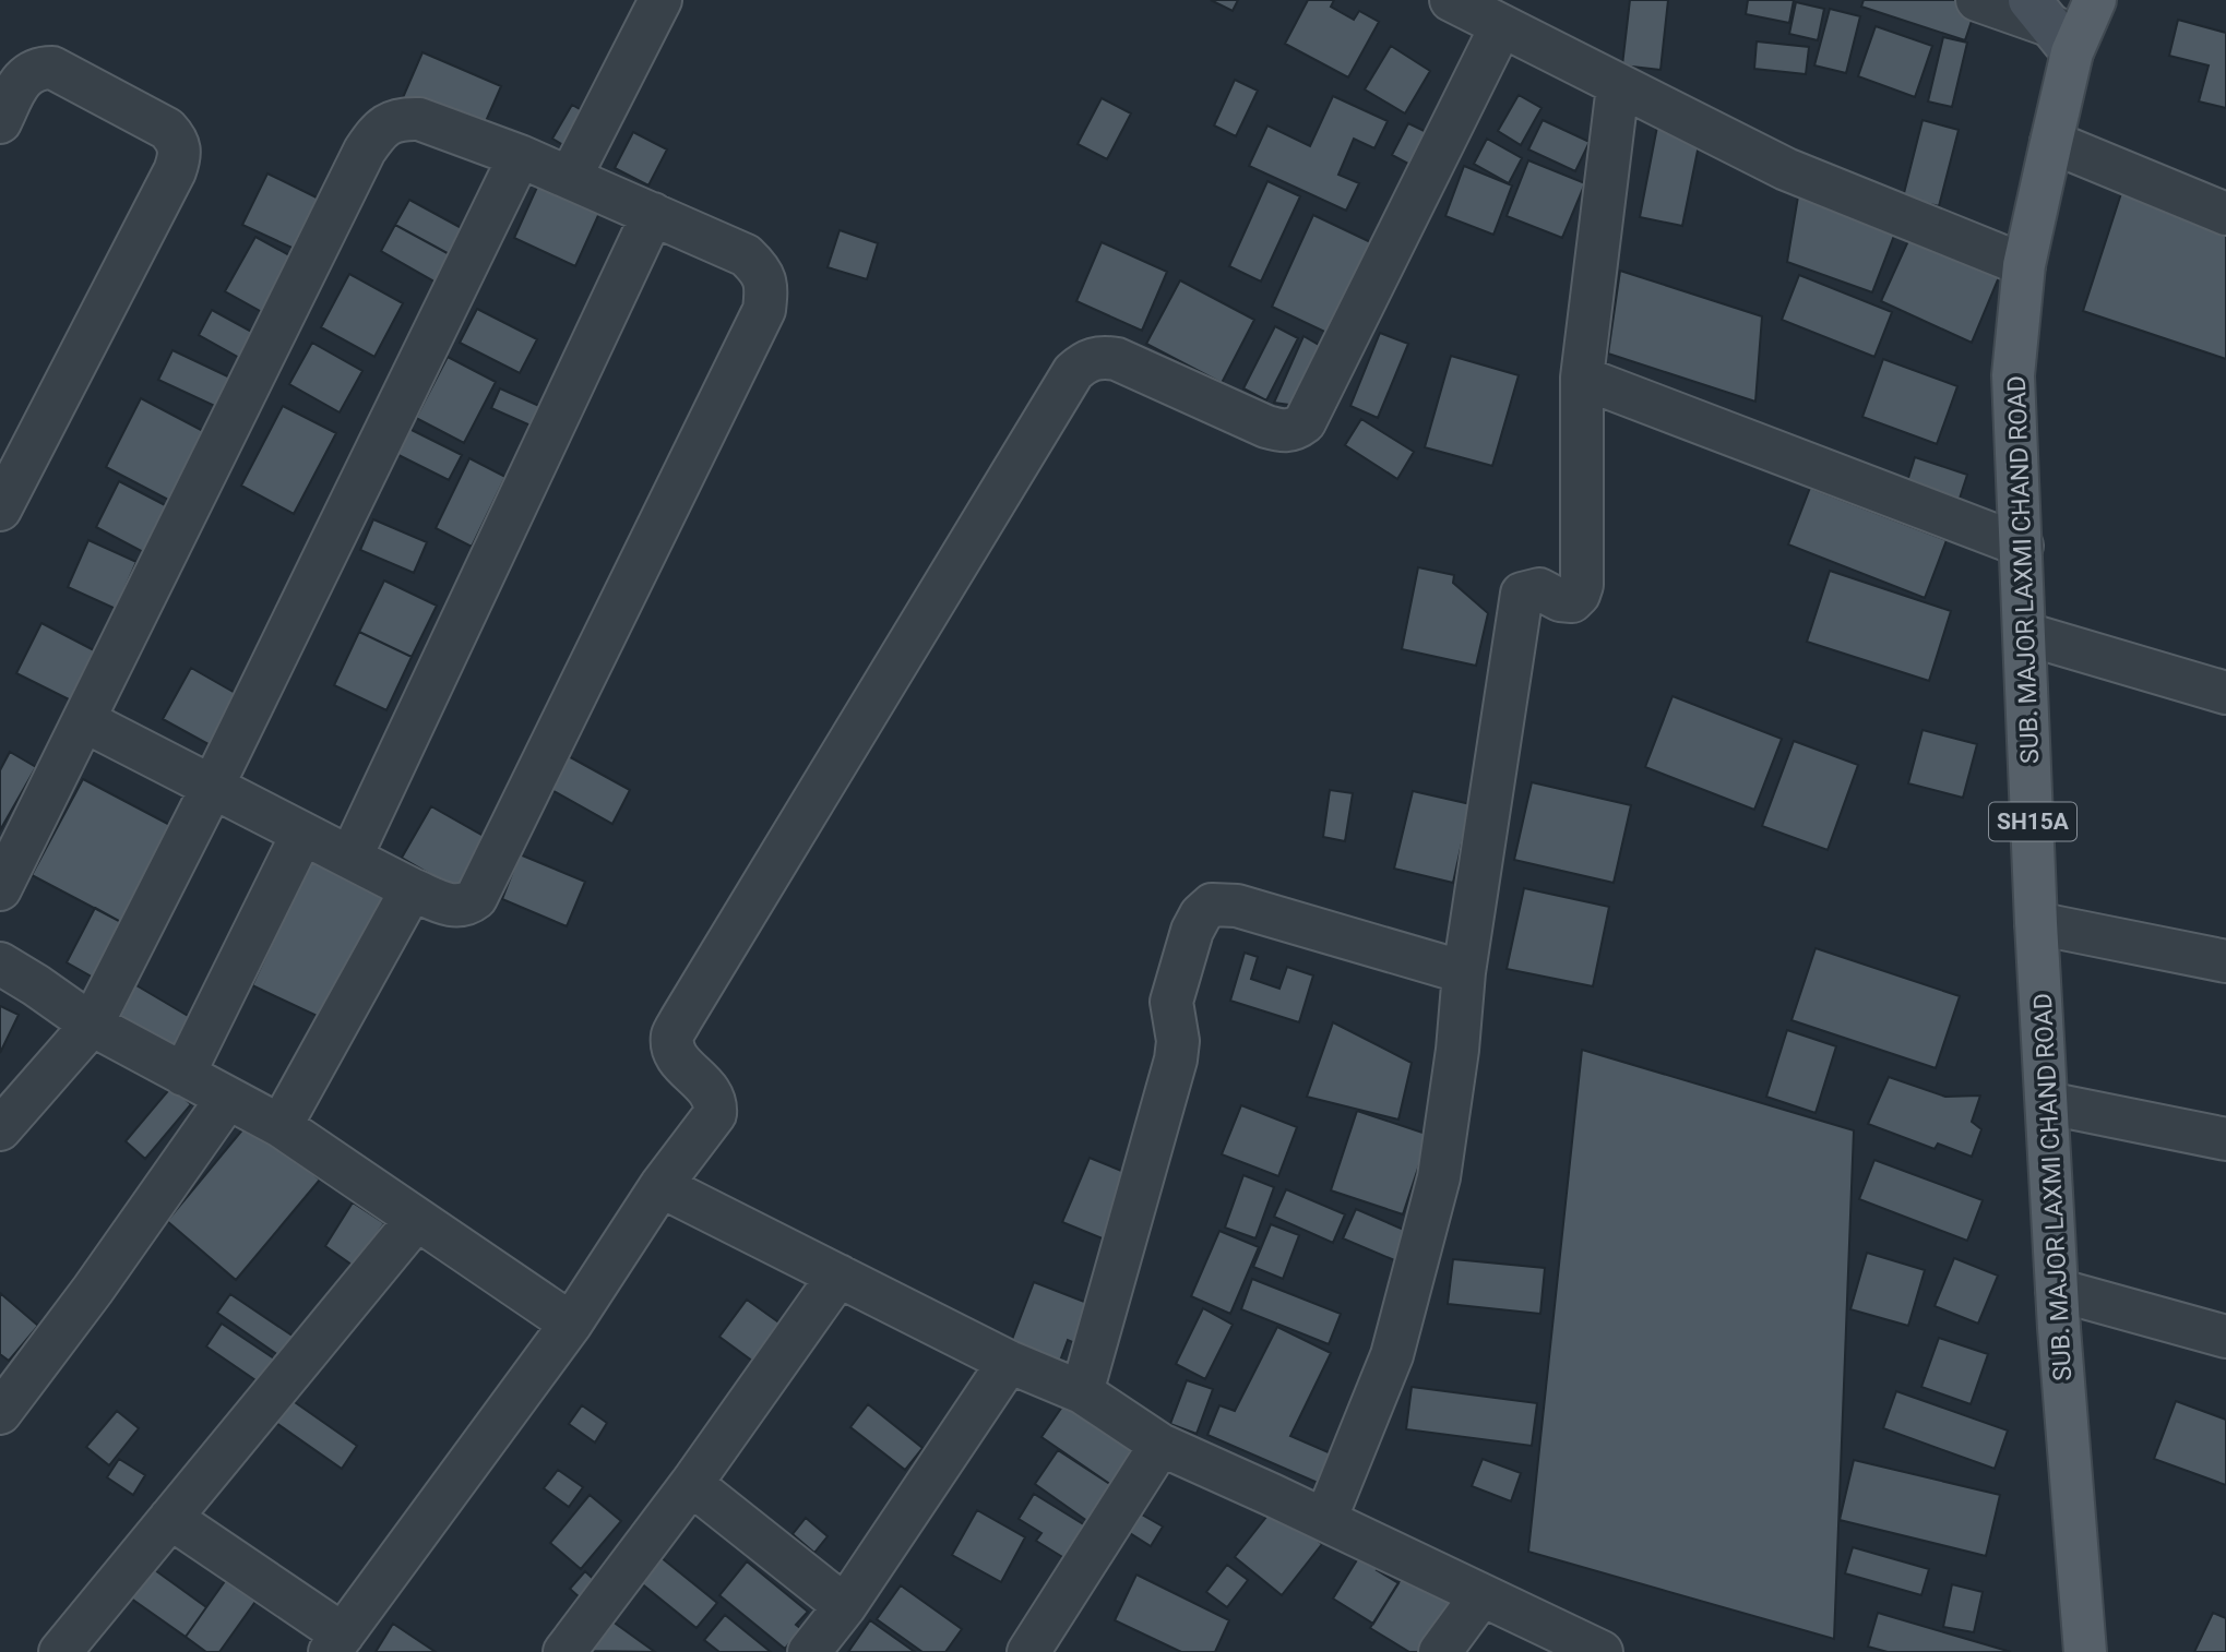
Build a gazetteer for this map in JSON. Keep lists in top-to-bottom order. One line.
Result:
{"streets":{"main road":["SUB. MAJOR LAXMI CHAND ROAD","SH15A"]}}
